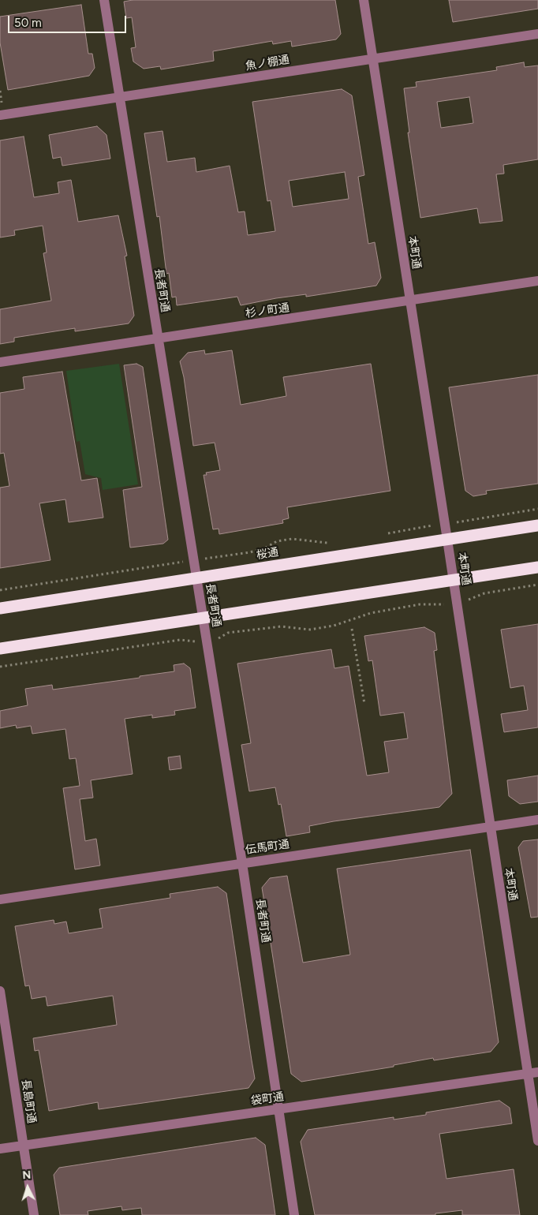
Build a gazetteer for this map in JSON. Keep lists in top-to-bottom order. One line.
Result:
{"streets":{"highway":["桜通"],"street":["魚ノ棚通","本町通","長者町通","杉ノ町通","伝馬町通","袋町通","長島町通"]},"crossings":[["魚ノ棚通","本町通"],["魚ノ棚通","長者町通"],["本町通","杉ノ町通"],["本町通","桜通"],["本町通","伝馬町通"],["本町通","袋町通"],["長者町通","杉ノ町通"],["長者町通","桜通"],["長者町通","伝馬町通"],["長者町通","袋町通"],["袋町通","長島町通"]],"scale_bar":"50 m","north":"top"}
